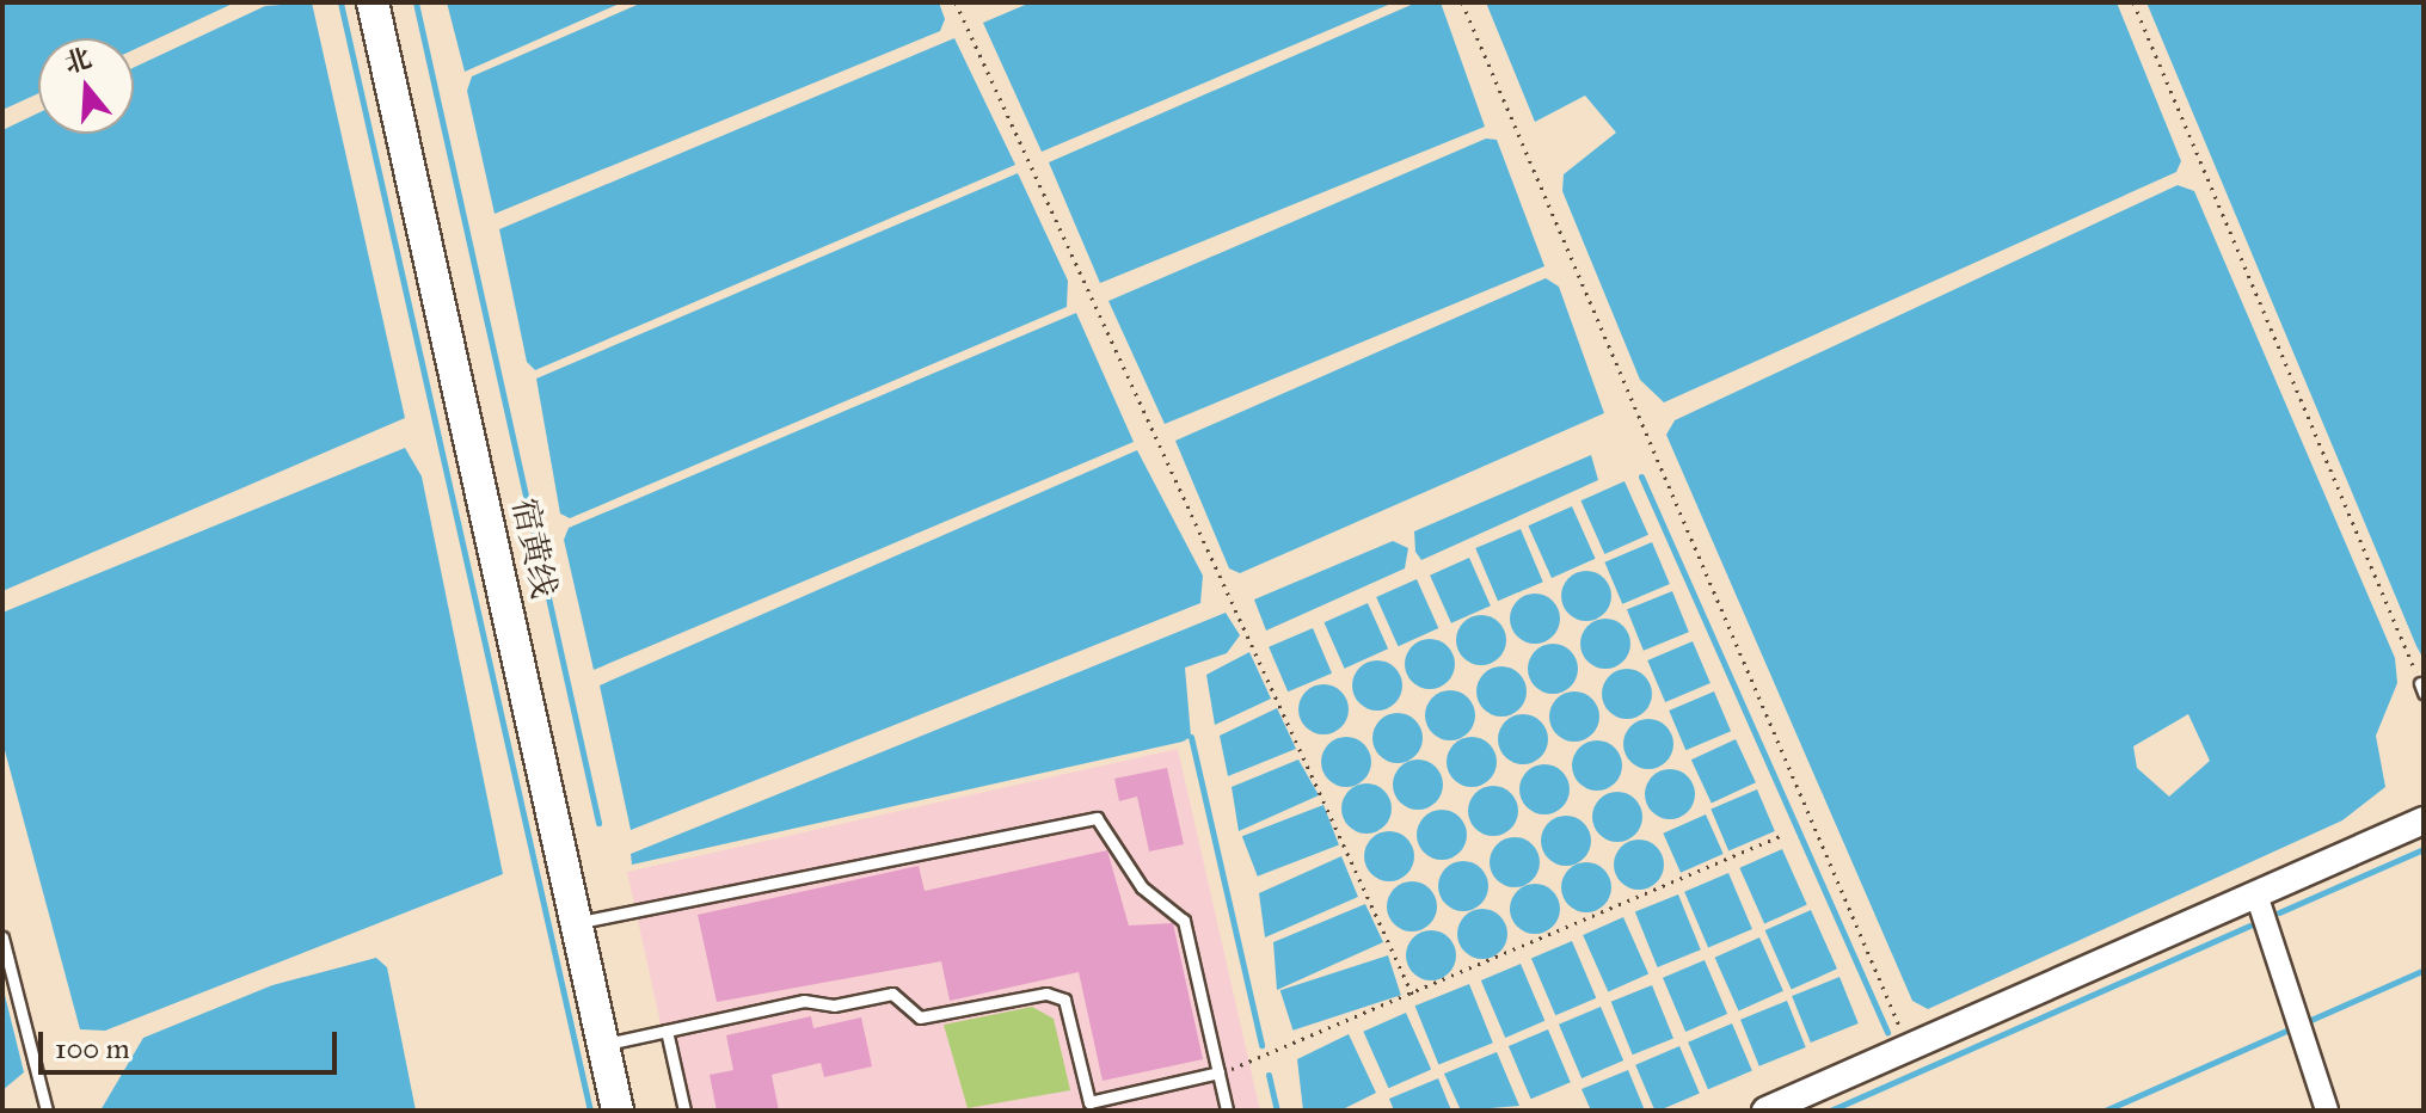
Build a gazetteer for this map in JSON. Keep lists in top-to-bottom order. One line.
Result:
{"streets":{"main road":["宿黄线"]},"scale_bar":"100 m","north":"top"}
